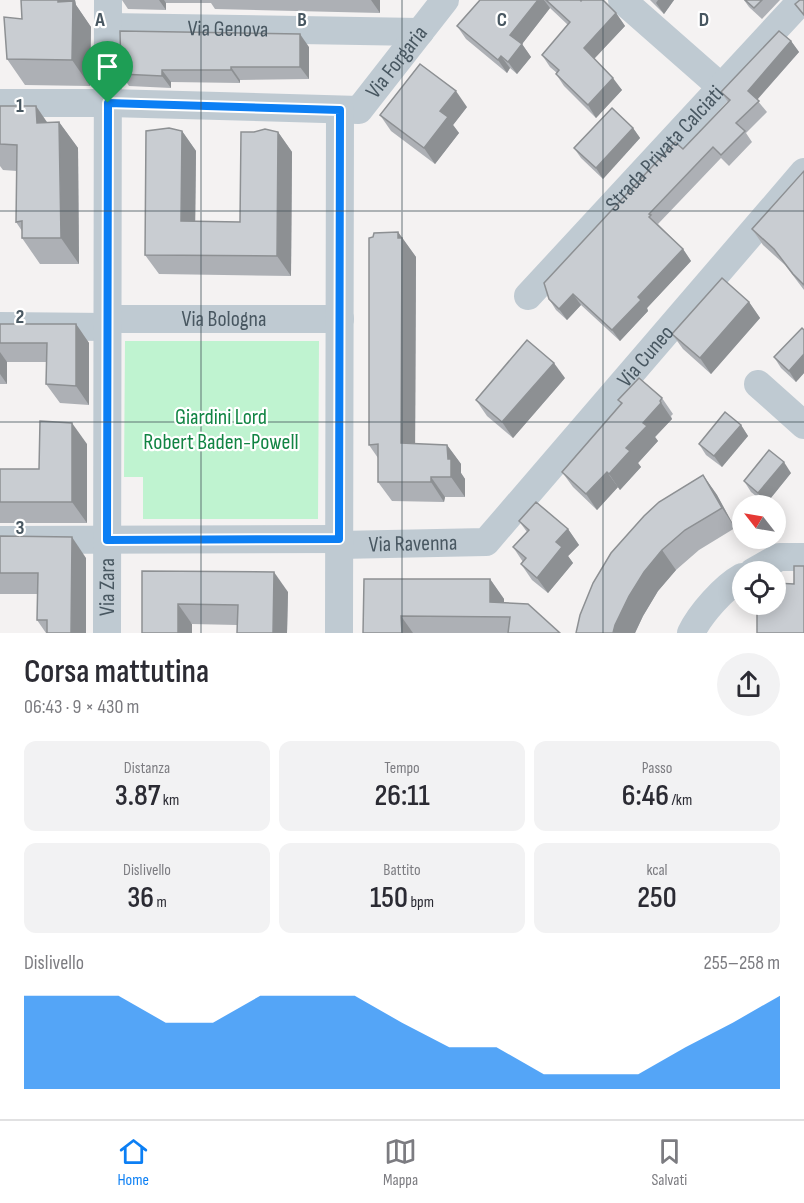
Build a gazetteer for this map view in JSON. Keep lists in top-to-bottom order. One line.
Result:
{"streets":{"street":["Via Genova","Via Forgaria","Strada Privata Calciati","Via Bologna","Via Cuneo","Via Ravenna","Via Zara"]},"crossings":[["Via Genova","Via Forgaria"],["Via Genova","Via Zara"],["Via Bologna","Via Zara"],["Via Cuneo","Via Ravenna"],["Via Ravenna","Via Zara"]],"parks":["Giardini Lord Robert Baden-Powell"],"north":"top left","page":{"heading":["Corsa mattutina","06:43 · 9 × 430 m"],"stats":[["Distanza","3.87 km"],["Tempo","26:11"],["Passo","6:46 /km"],["Dislivello","36 m"],["Battito","150 bpm"],["kcal","250"]],"chart":["Dislivello","255–258 m"],"tabs":["Home","Mappa","Salvati"]},"grid":{"columns":["A","B","C","D"],"rows":["1","2","3"]}}
